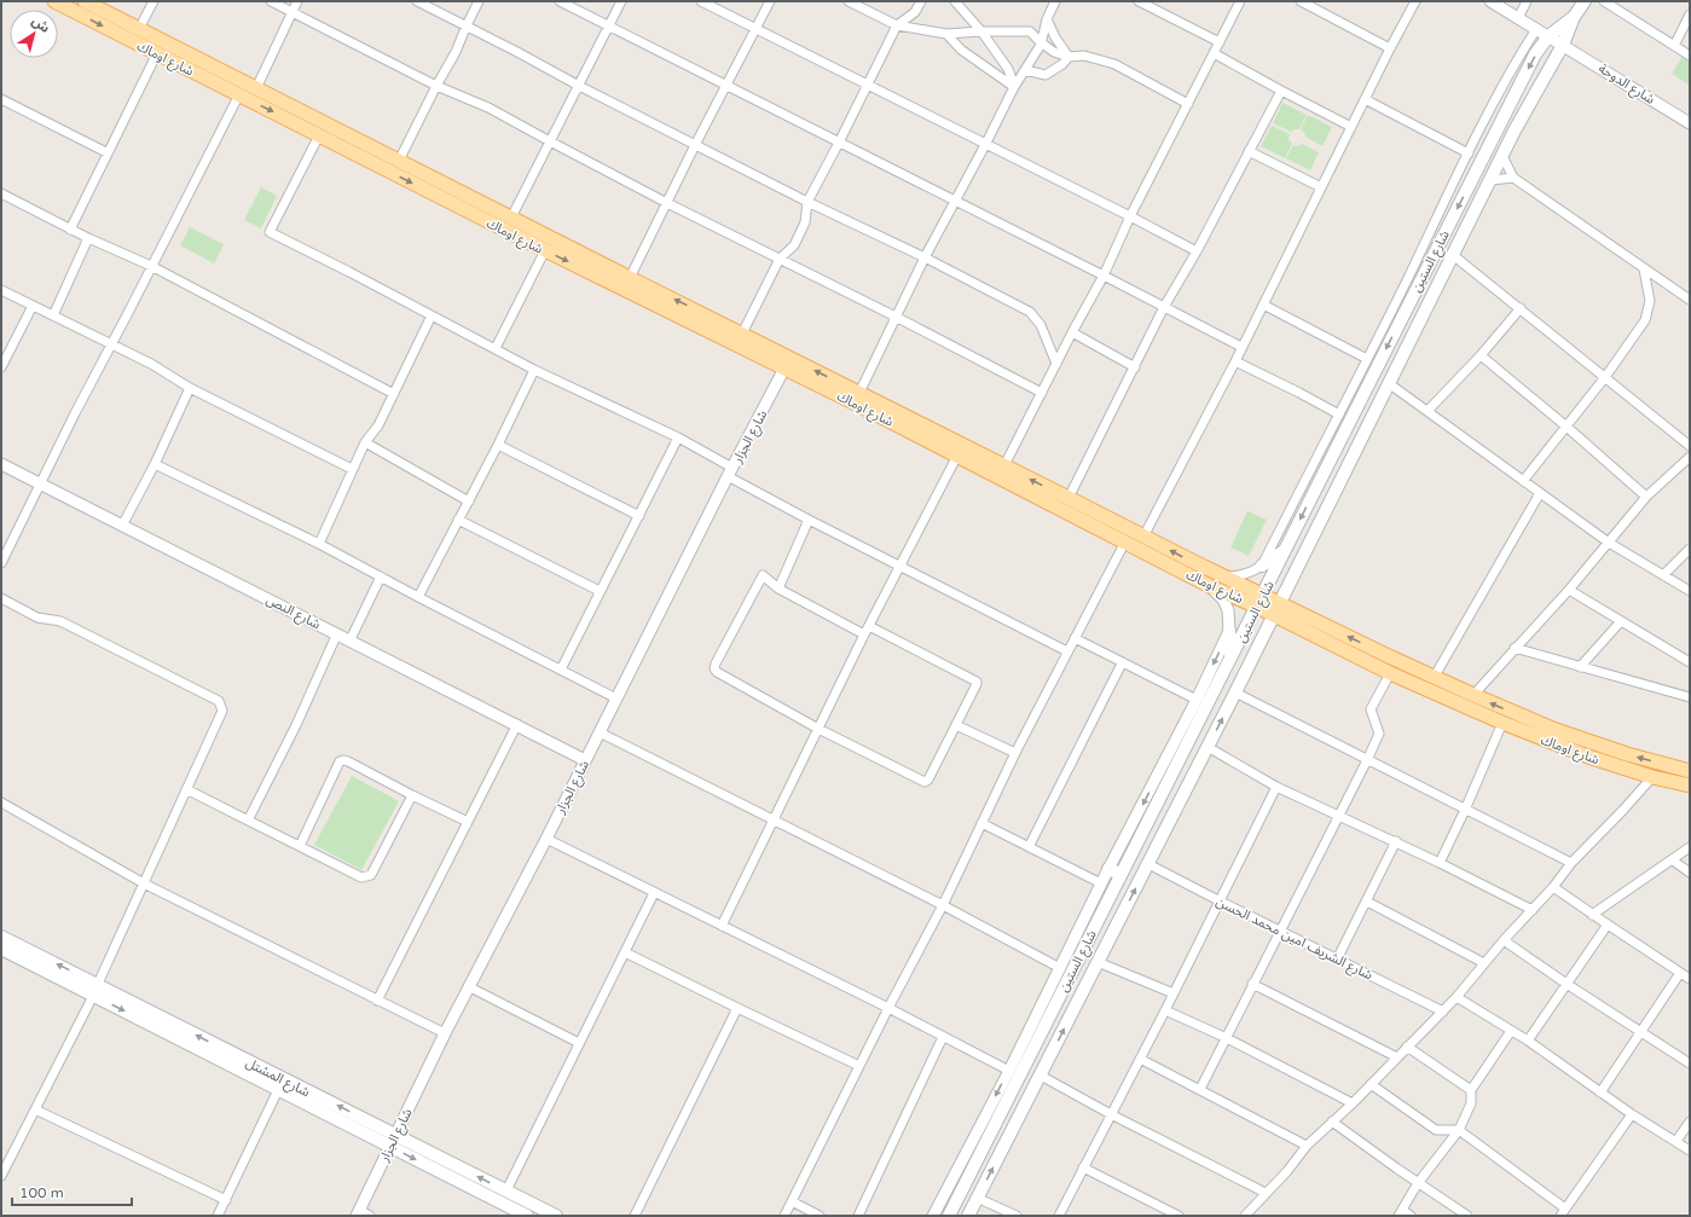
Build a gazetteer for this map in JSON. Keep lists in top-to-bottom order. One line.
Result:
{"streets":{"main road":["شارع اوماك","شارع الستين","شارع المشتل"],"street":["شارع الدوحة","شارع الجزار","شارع النص","شارع الشريف امين محمد الحسن"]},"crossings":[["شارع اوماك","شارع الستين"],["شارع اوماك","شارع الجزار"],["شارع الدوحة","شارع الستين"],["شارع الستين","شارع الشريف امين محمد الحسن"],["شارع الجزار","شارع النص"],["شارع الجزار","شارع المشتل"]],"scale_bar":"100 m","north":"top right"}
